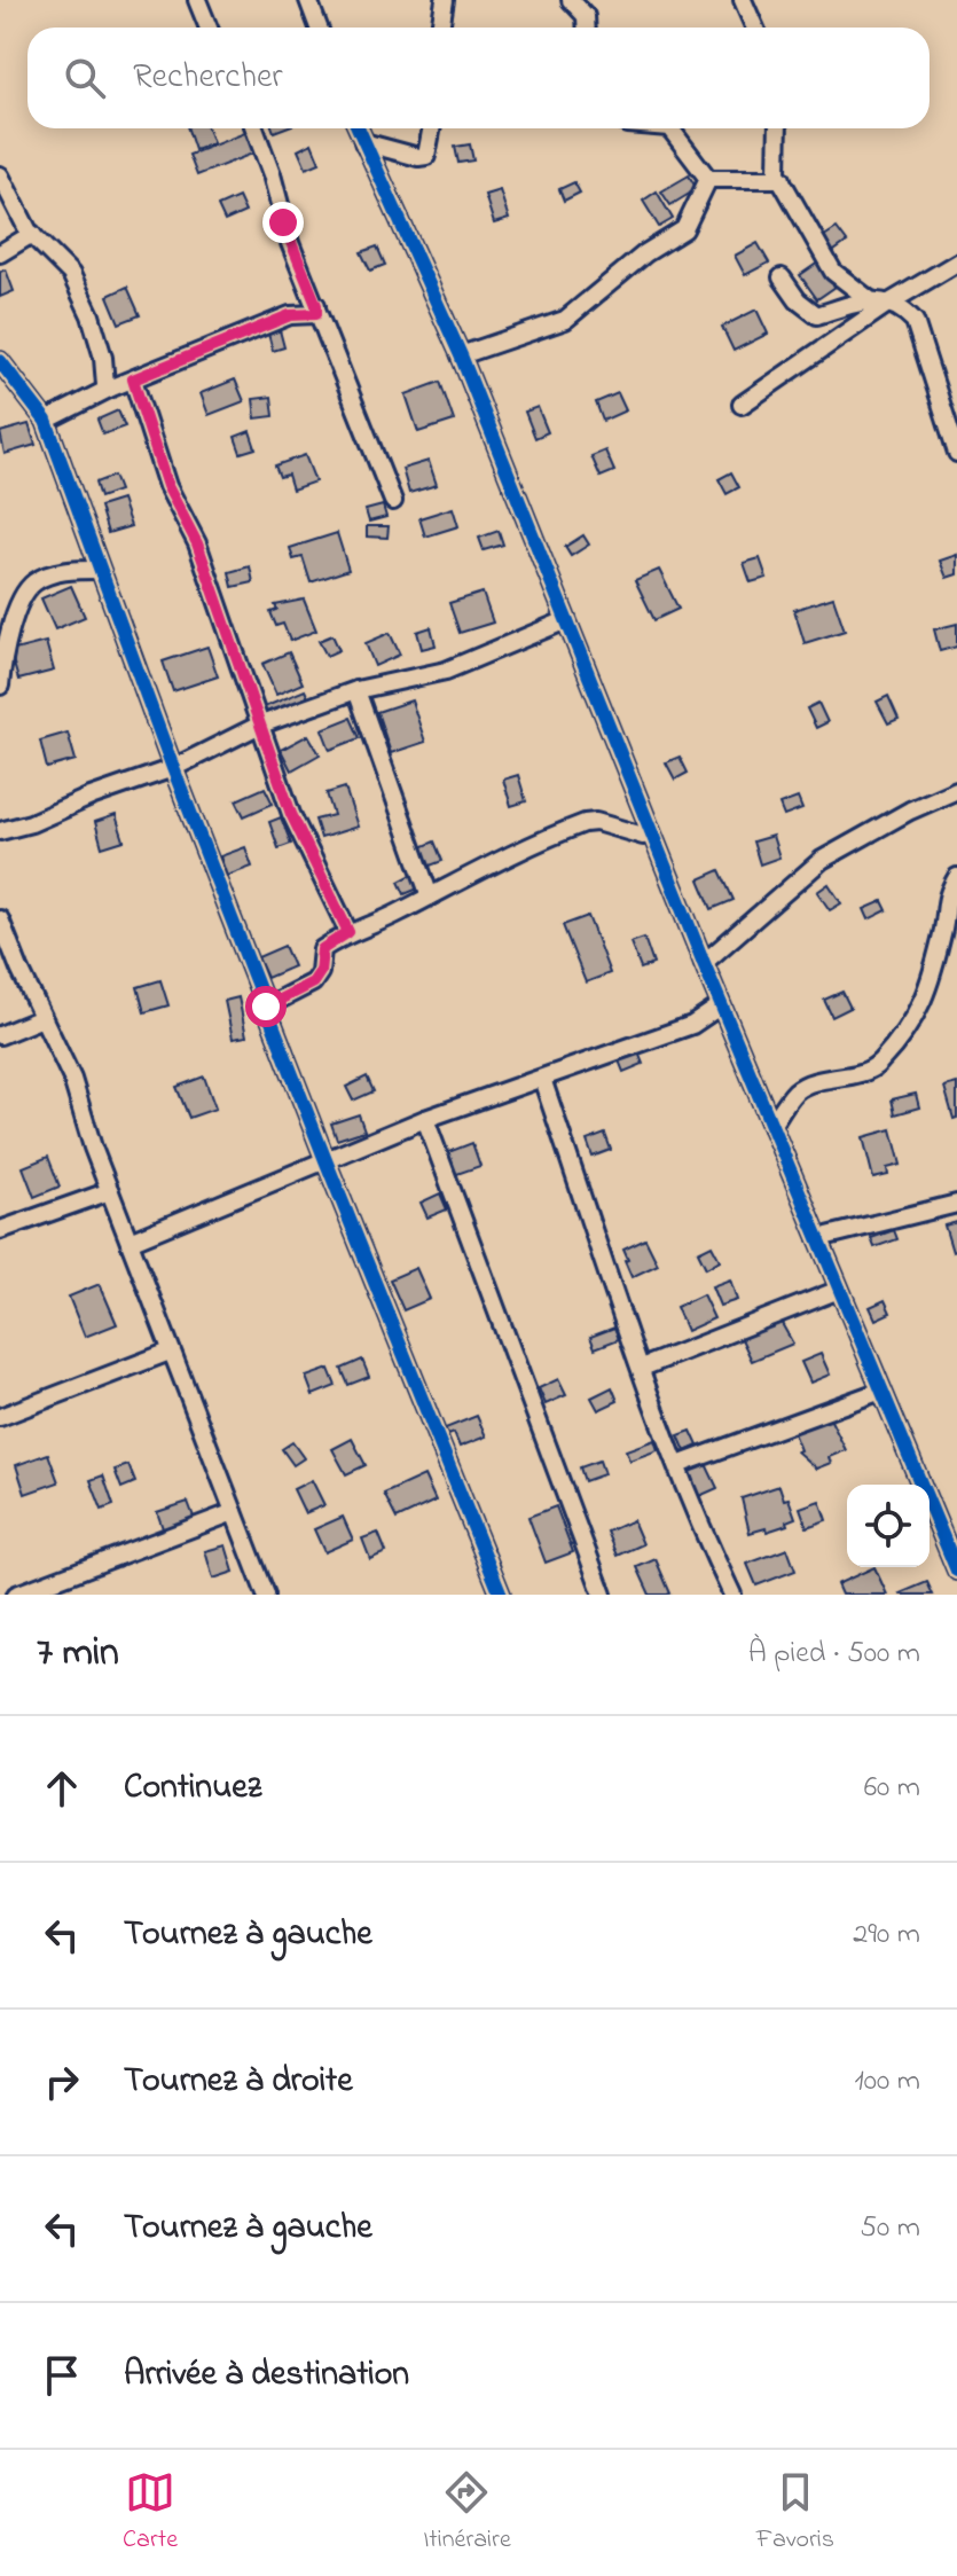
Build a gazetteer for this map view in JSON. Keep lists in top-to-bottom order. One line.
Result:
{"page":{"search":"Rechercher","heading":["7 min","À pied · 500 m"],"list":[["Continuez","60 m"],["Tournez à gauche","290 m"],["Tournez à droite","100 m"],["Tournez à gauche","50 m"],"Arrivée à destination"],"nav":["Carte","Itinéraire","Favoris"]}}
